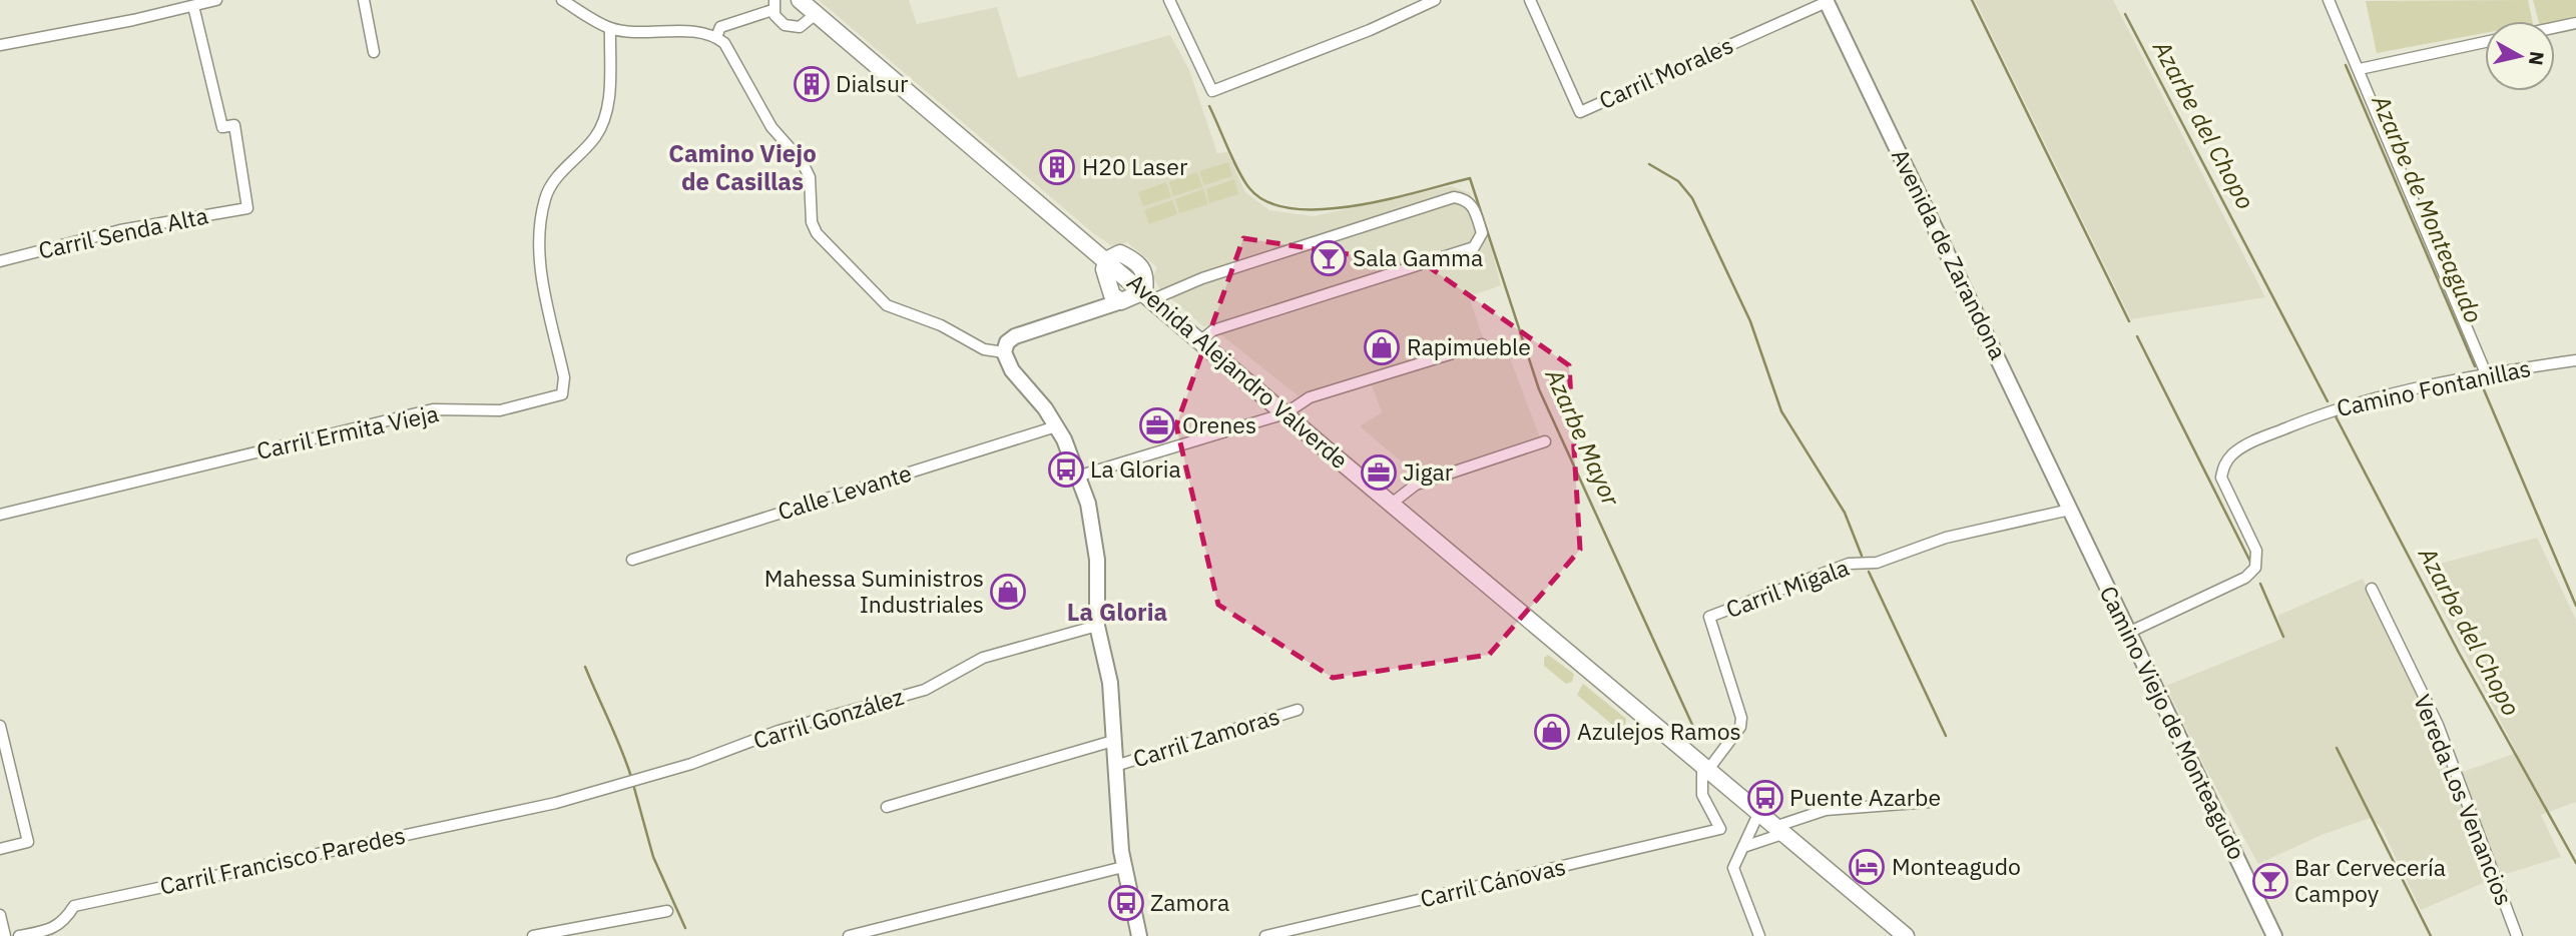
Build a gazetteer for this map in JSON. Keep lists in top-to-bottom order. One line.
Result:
{"streets":{"main road":["Avenida Alejandro Valverde"],"street":["Carril Morales","Carril Senda Alta","Avenida de Zarandona","Camino Fontanillas","Carril Ermita Vieja","Calle Levante","Carril Migala","Carril González","Camino Viejo de Monteagudo","Carril Zamoras","Vereda Los Venancios","Carril Francisco Paredes","Carril Cánovas"]},"crossings":[["Carril Morales","Avenida de Zarandona"],["Avenida de Zarandona","Carril Migala"],["Avenida de Zarandona","Camino Viejo de Monteagudo"],["Avenida Alejandro Valverde","Carril Migala"],["Avenida Alejandro Valverde","Carril Cánovas"],["Camino Fontanillas","Camino Viejo de Monteagudo"],["Carril Migala","Camino Viejo de Monteagudo"],["Carril Migala","Carril Cánovas"],["Carril González","Carril Francisco Paredes"]],"districts":["Camino Viejo de Casillas","La Gloria"],"water":["Azarbe del Chopo","Azarbe de Monteagudo","Azarbe Mayor"],"places":{"building":["Dialsur","H20 Laser"],"bar":["Sala Gamma","Bar Cervecería Campoy"],"shop":["Rapimueble","Mahessa Suministros Industriales","Azulejos Ramos"],"office":["Orenes","Jigar"],"bus stop":["La Gloria","Puente Azarbe","Zamora"],"hotel":["Monteagudo"]},"north":"right"}
